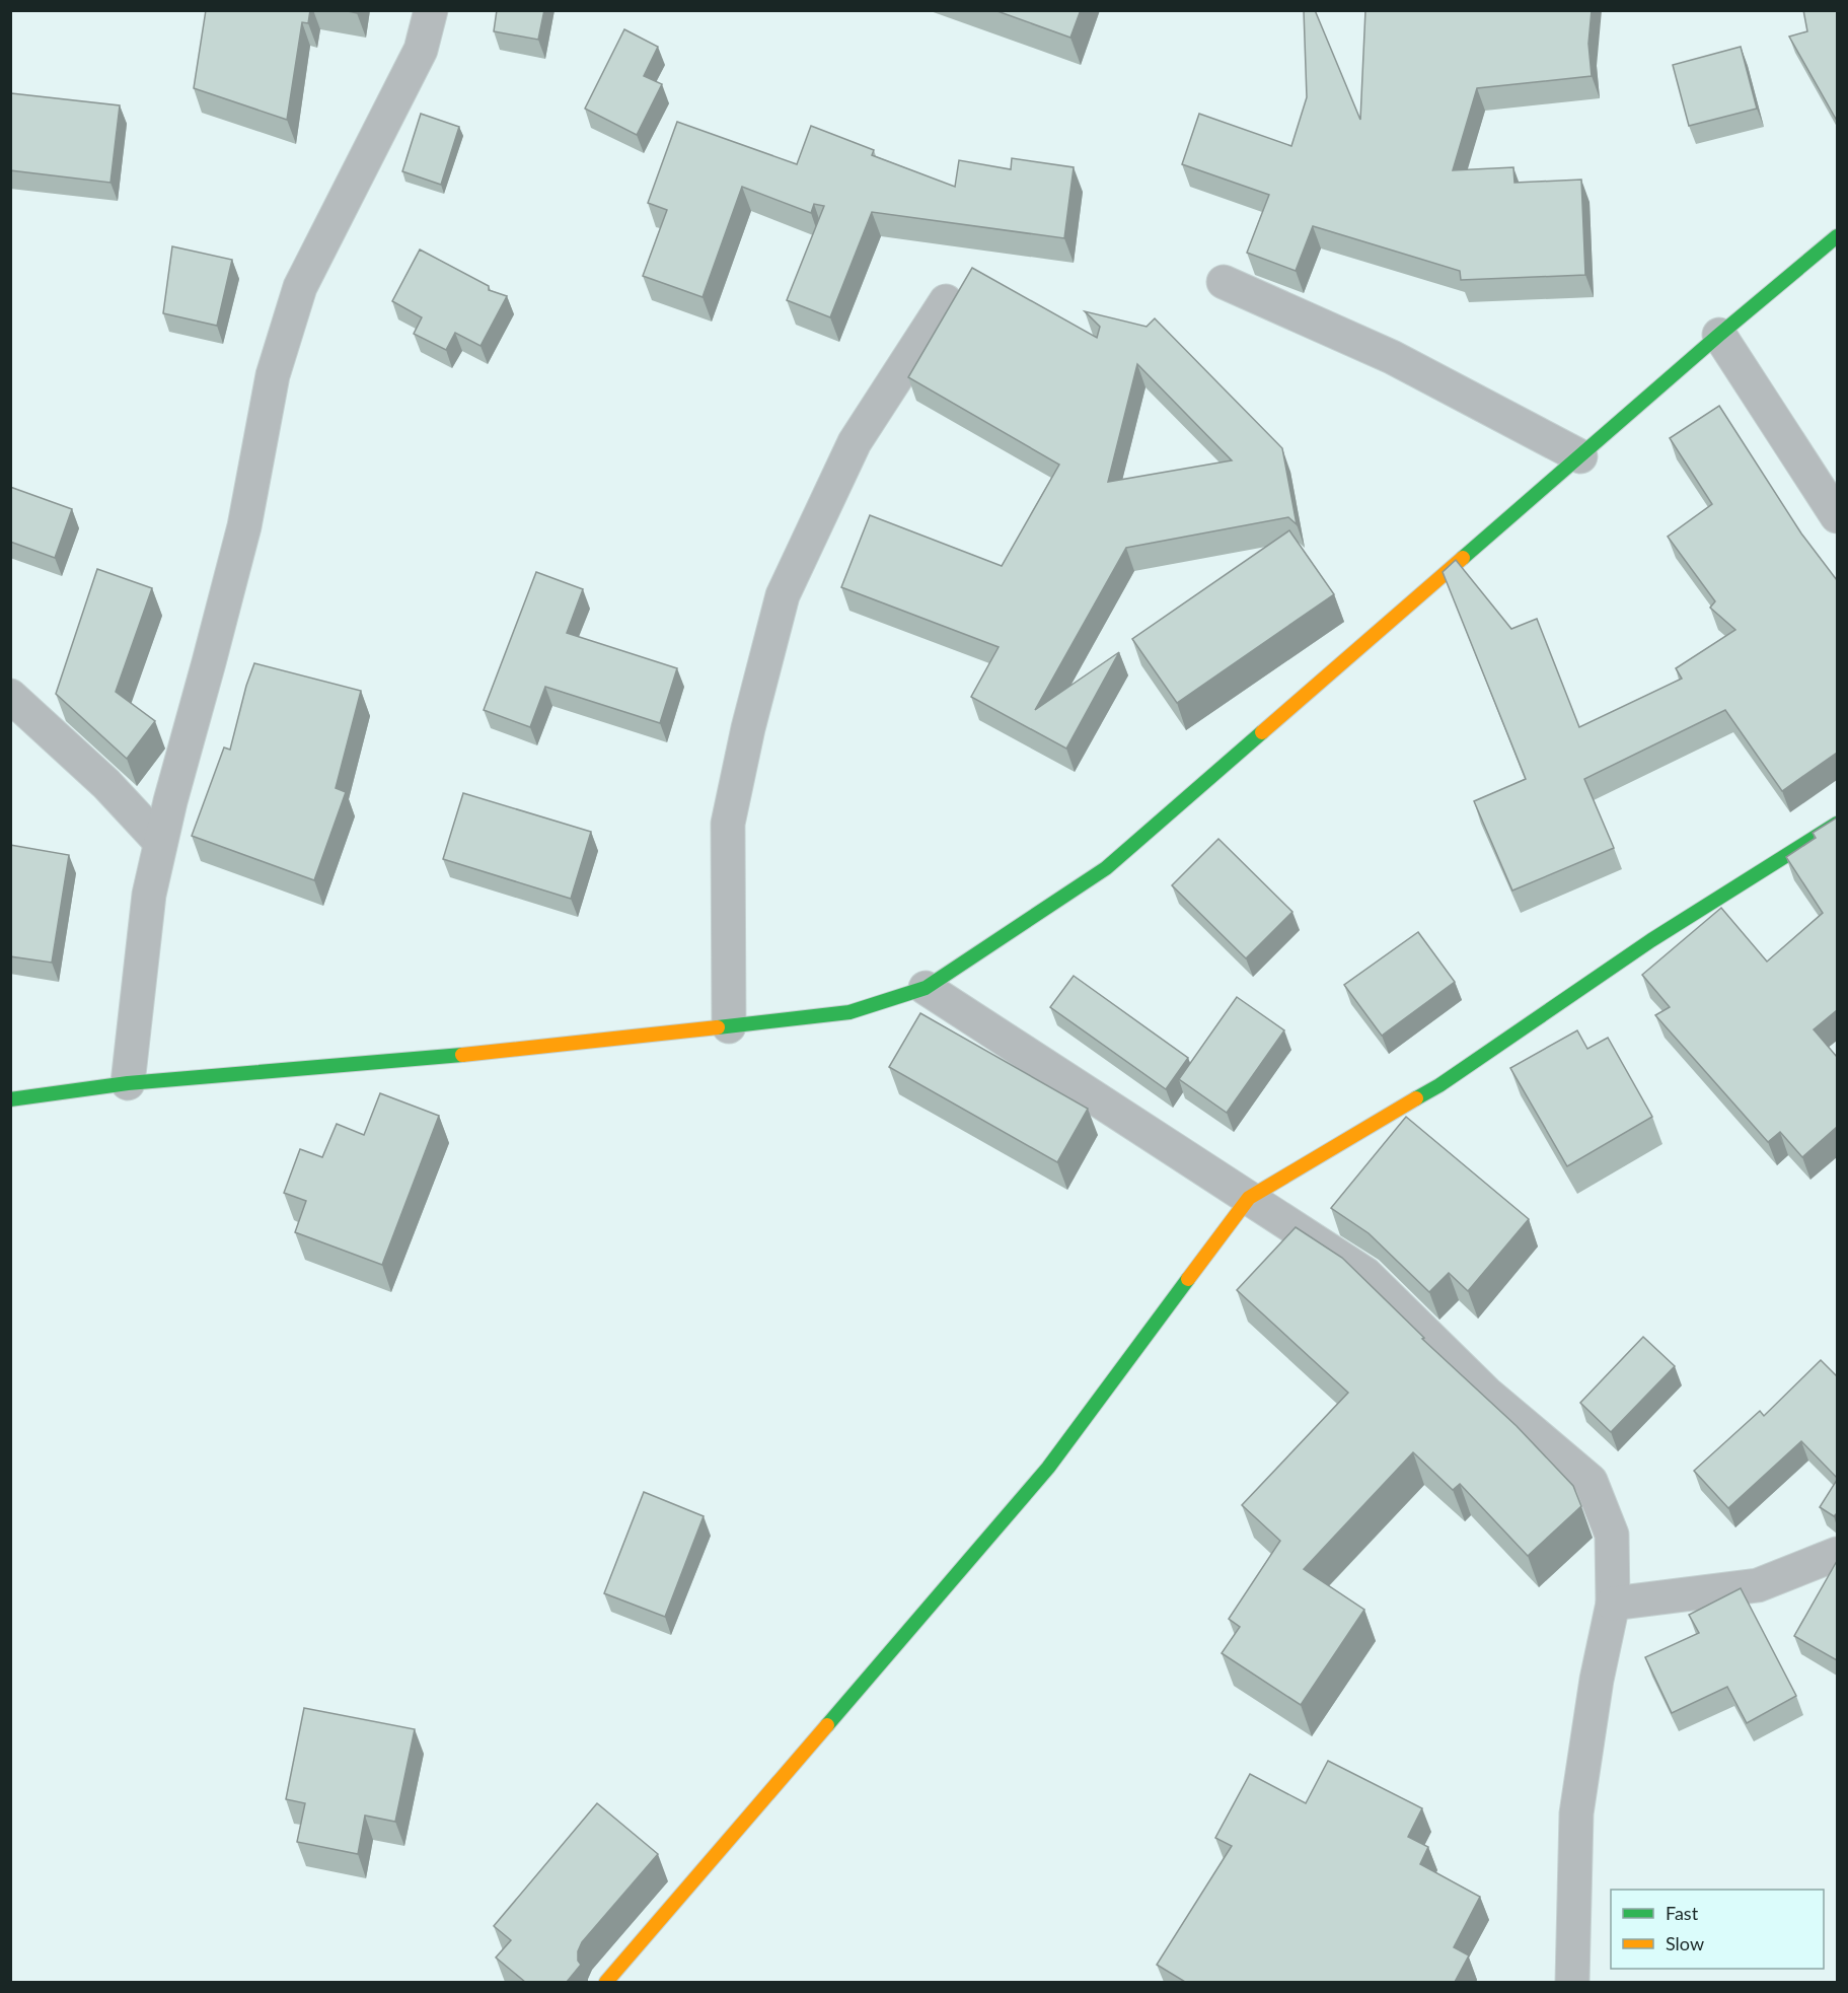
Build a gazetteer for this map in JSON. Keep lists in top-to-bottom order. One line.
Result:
{"legend":["Fast","Slow"]}
